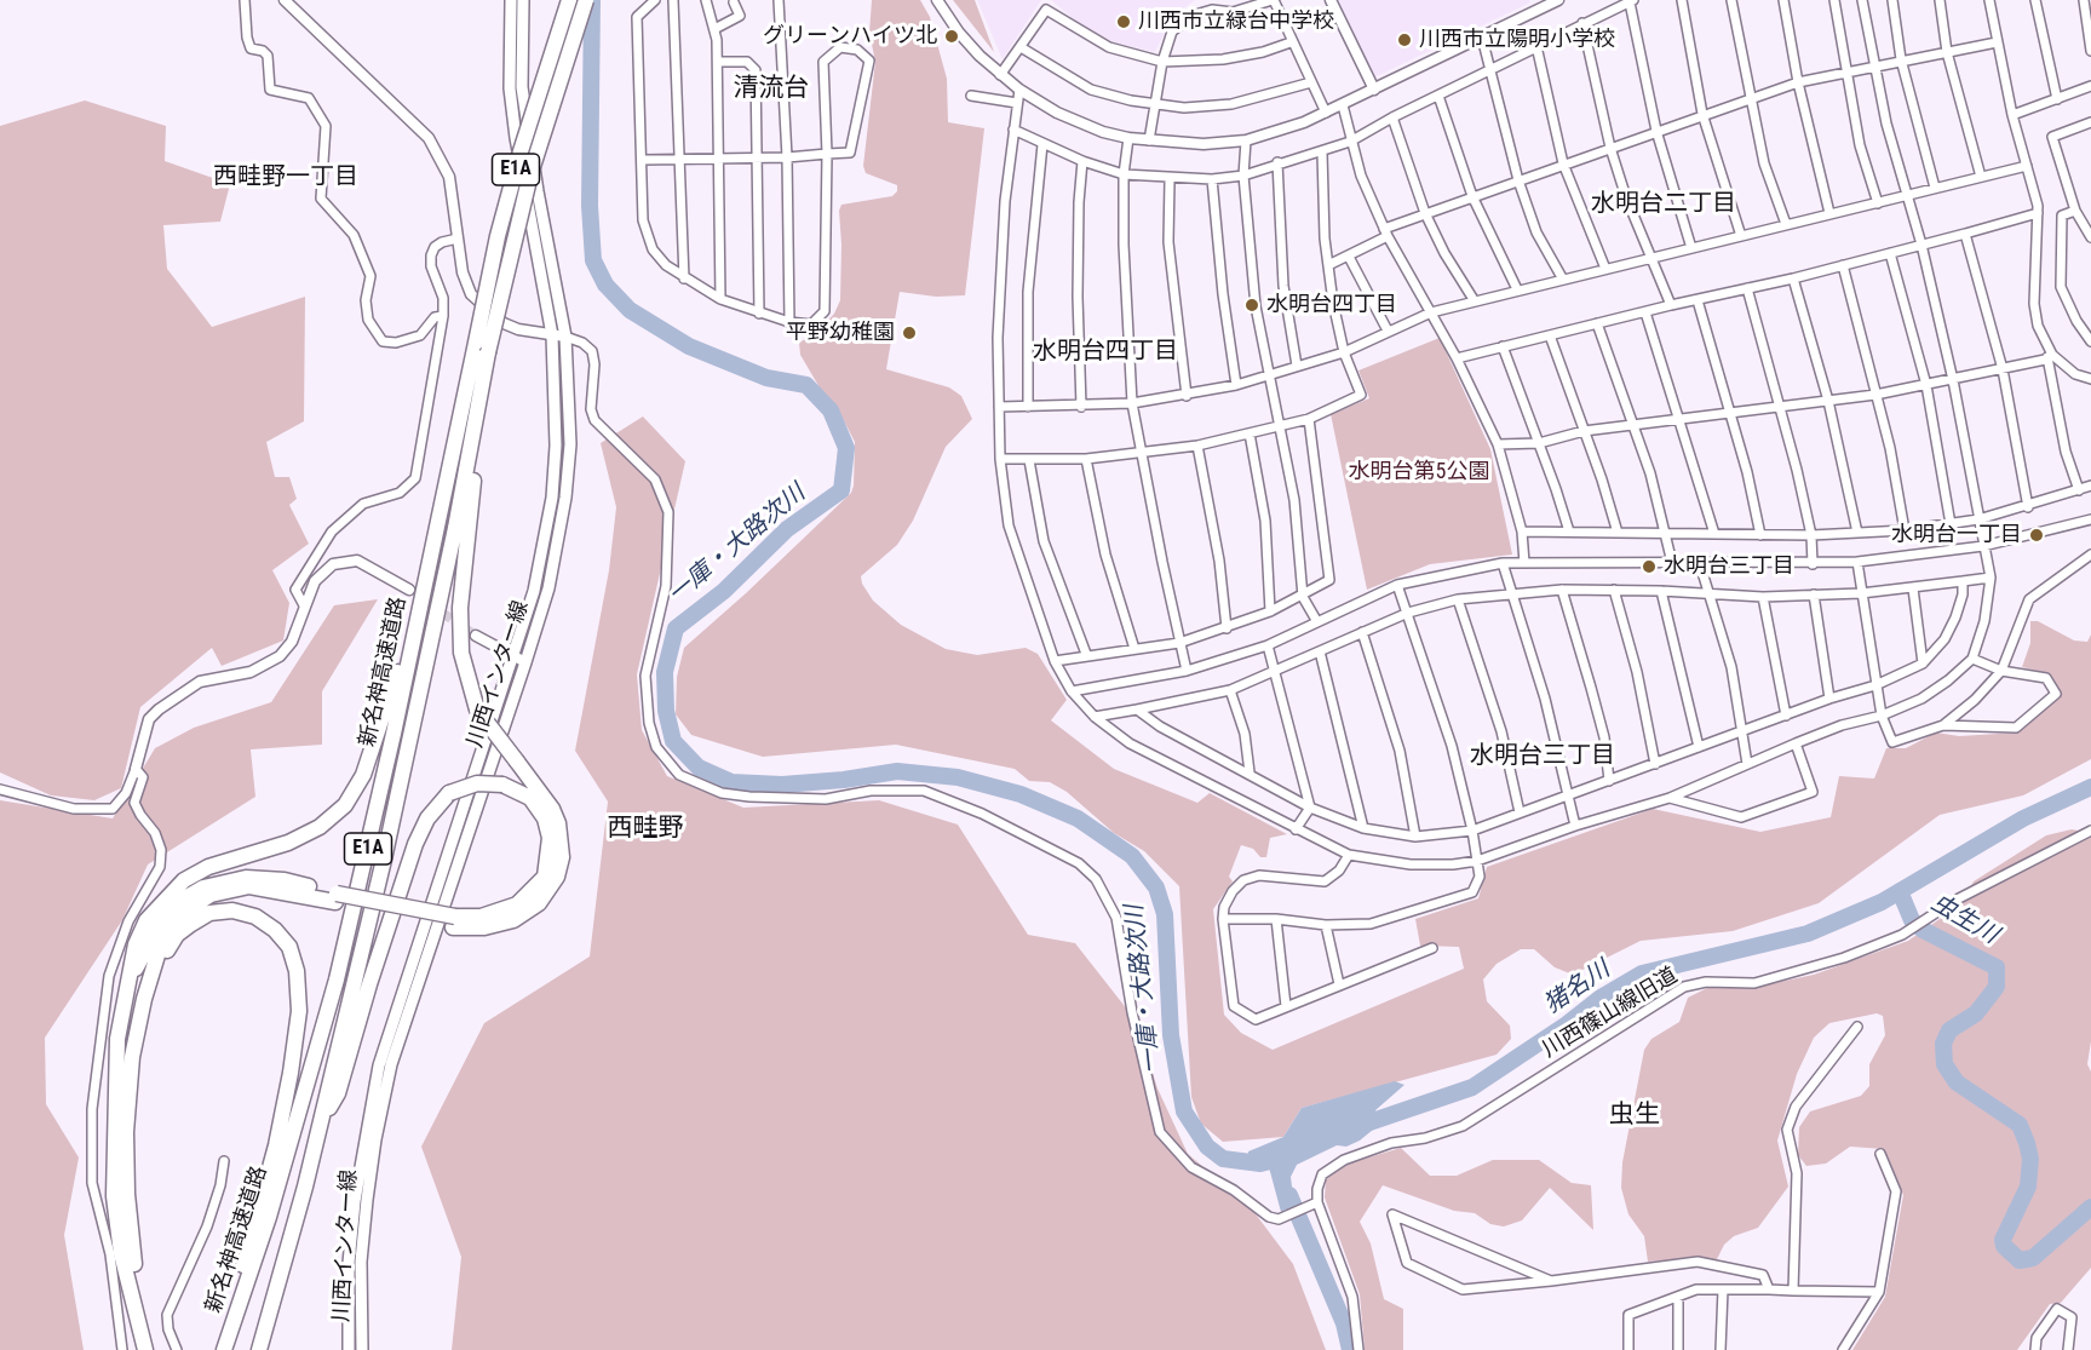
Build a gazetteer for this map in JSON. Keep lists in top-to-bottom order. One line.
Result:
{"streets":{"highway":["E1A","新名神高速道路"],"main road":["川西インター線"],"street":["川西篠山線旧道"]},"crossings":[["E1A","新名神高速道路"]],"districts":["清流台","西畦野一丁目","水明台二丁目","水明台四丁目","水明台三丁目","西畦野","虫生"],"water":["一庫・大路次川","虫生川","猪名川"],"parks":["水明台第5公園"],"places":["川西市立緑台中学校","グリーンハイツ北","川西市立陽明小学校","水明台四丁目","平野幼稚園","水明台一丁目","水明台三丁目"]}
